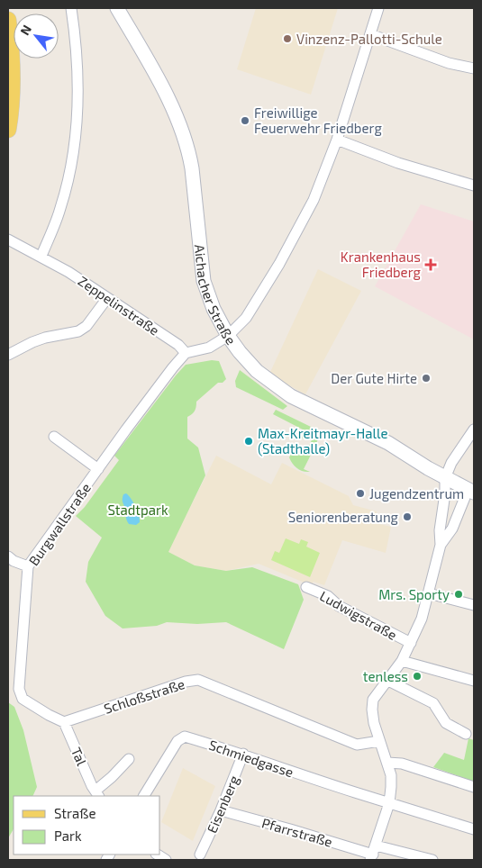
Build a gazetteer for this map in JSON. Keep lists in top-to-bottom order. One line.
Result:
{"streets":{"main road":["Aichacher Straße"],"street":["Zeppelinstraße","Burgwallstraße","Ludwigstraße","Schloßstraße","Tal","Schmiedgasse","Eisenberg","Pfarrstraße"]},"crossings":[["Aichacher Straße","Ludwigstraße"],["Zeppelinstraße","Burgwallstraße"],["Burgwallstraße","Schloßstraße"],["Burgwallstraße","Tal"],["Ludwigstraße","Schloßstraße"],["Ludwigstraße","Schmiedgasse"],["Ludwigstraße","Pfarrstraße"],["Schloßstraße","Tal"],["Schmiedgasse","Eisenberg"],["Eisenberg","Pfarrstraße"]],"parks":["Stadtpark"],"places":{"other":["Vinzenz-Pallotti-Schule","Freiwillige Feuerwehr Friedberg","Der Gute Hirte","Max-Kreitmayr-Halle (Stadthalle)","Jugendzentrum","Seniorenberatung","Mrs. Sporty","tenless"],"health":["Krankenhaus Friedberg"]},"legend":["Straße","Park"],"north":"top left"}
